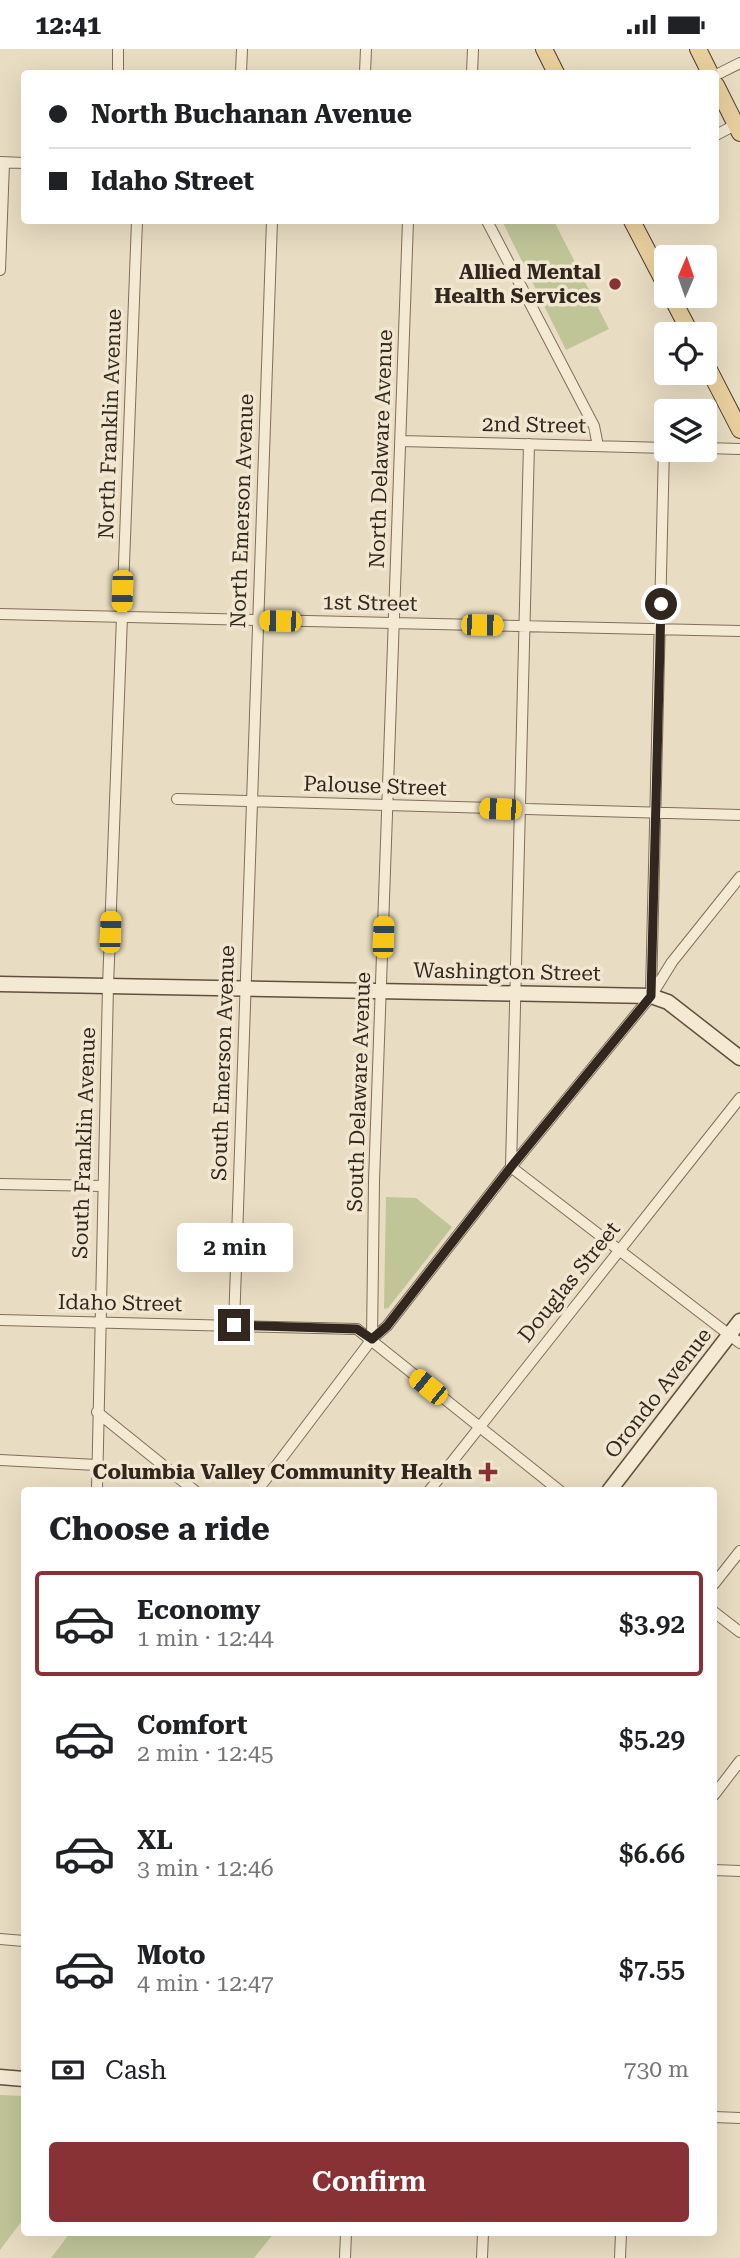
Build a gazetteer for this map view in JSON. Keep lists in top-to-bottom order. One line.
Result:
{"streets":{"street":["North Franklin Avenue","2nd Street","North Delaware Avenue","North Emerson Avenue","1st Street","Palouse Street","Washington Street","South Emerson Avenue","South Delaware Avenue","South Franklin Avenue","Douglas Street","Idaho Street","Orondo Avenue"]},"crossings":[["North Franklin Avenue","1st Street"],["North Franklin Avenue","South Franklin Avenue"],["2nd Street","North Delaware Avenue"],["North Delaware Avenue","1st Street"],["North Delaware Avenue","Palouse Street"],["North Delaware Avenue","South Delaware Avenue"],["North Emerson Avenue","1st Street"],["North Emerson Avenue","Palouse Street"],["North Emerson Avenue","South Emerson Avenue"],["Palouse Street","South Emerson Avenue"],["Palouse Street","South Delaware Avenue"],["Washington Street","South Emerson Avenue"],["Washington Street","South Delaware Avenue"],["Washington Street","South Franklin Avenue"],["South Emerson Avenue","Idaho Street"],["South Delaware Avenue","Idaho Street"],["South Franklin Avenue","Idaho Street"],["Douglas Street","Idaho Street"]],"places":{"other":["Allied Mental Health Services"],"health":["Columbia Valley Community Health"]},"north":"top","page":{"status":"12:41","banner":["North Buchanan Avenue","Idaho Street"],"bubble":"2 min","heading":"Choose a ride","list":[{"name":"Economy","note":"1 min · 12:44","value":"$3.92"},{"name":"Comfort","note":"2 min · 12:45","value":"$5.29"},{"name":"XL","note":"3 min · 12:46","value":"$6.66"},{"name":"Moto","note":"4 min · 12:47","value":"$7.55"}],"pay":["Cash","730 m"],"buttons":"Confirm"}}
